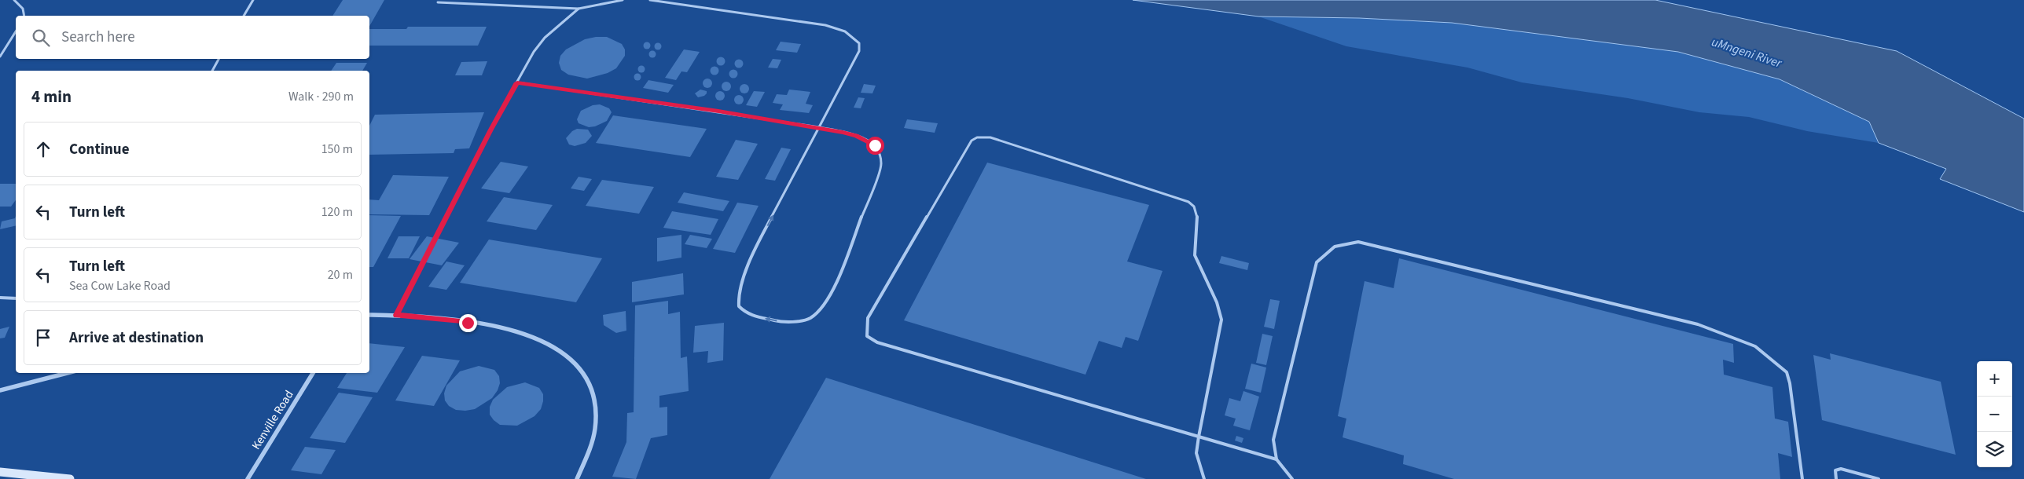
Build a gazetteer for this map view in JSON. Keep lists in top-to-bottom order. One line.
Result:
{"streets":{"street":["Kenville Road"]},"water":["uMngeni River"],"page":{"search":"Search here","heading":["4 min","Walk · 290 m"],"list":[["Continue","150 m"],["Turn left","120 m"],["Turn left","Sea Cow Lake Road","20 m"],"Arrive at destination"],"map_buttons":["+","−"]}}
